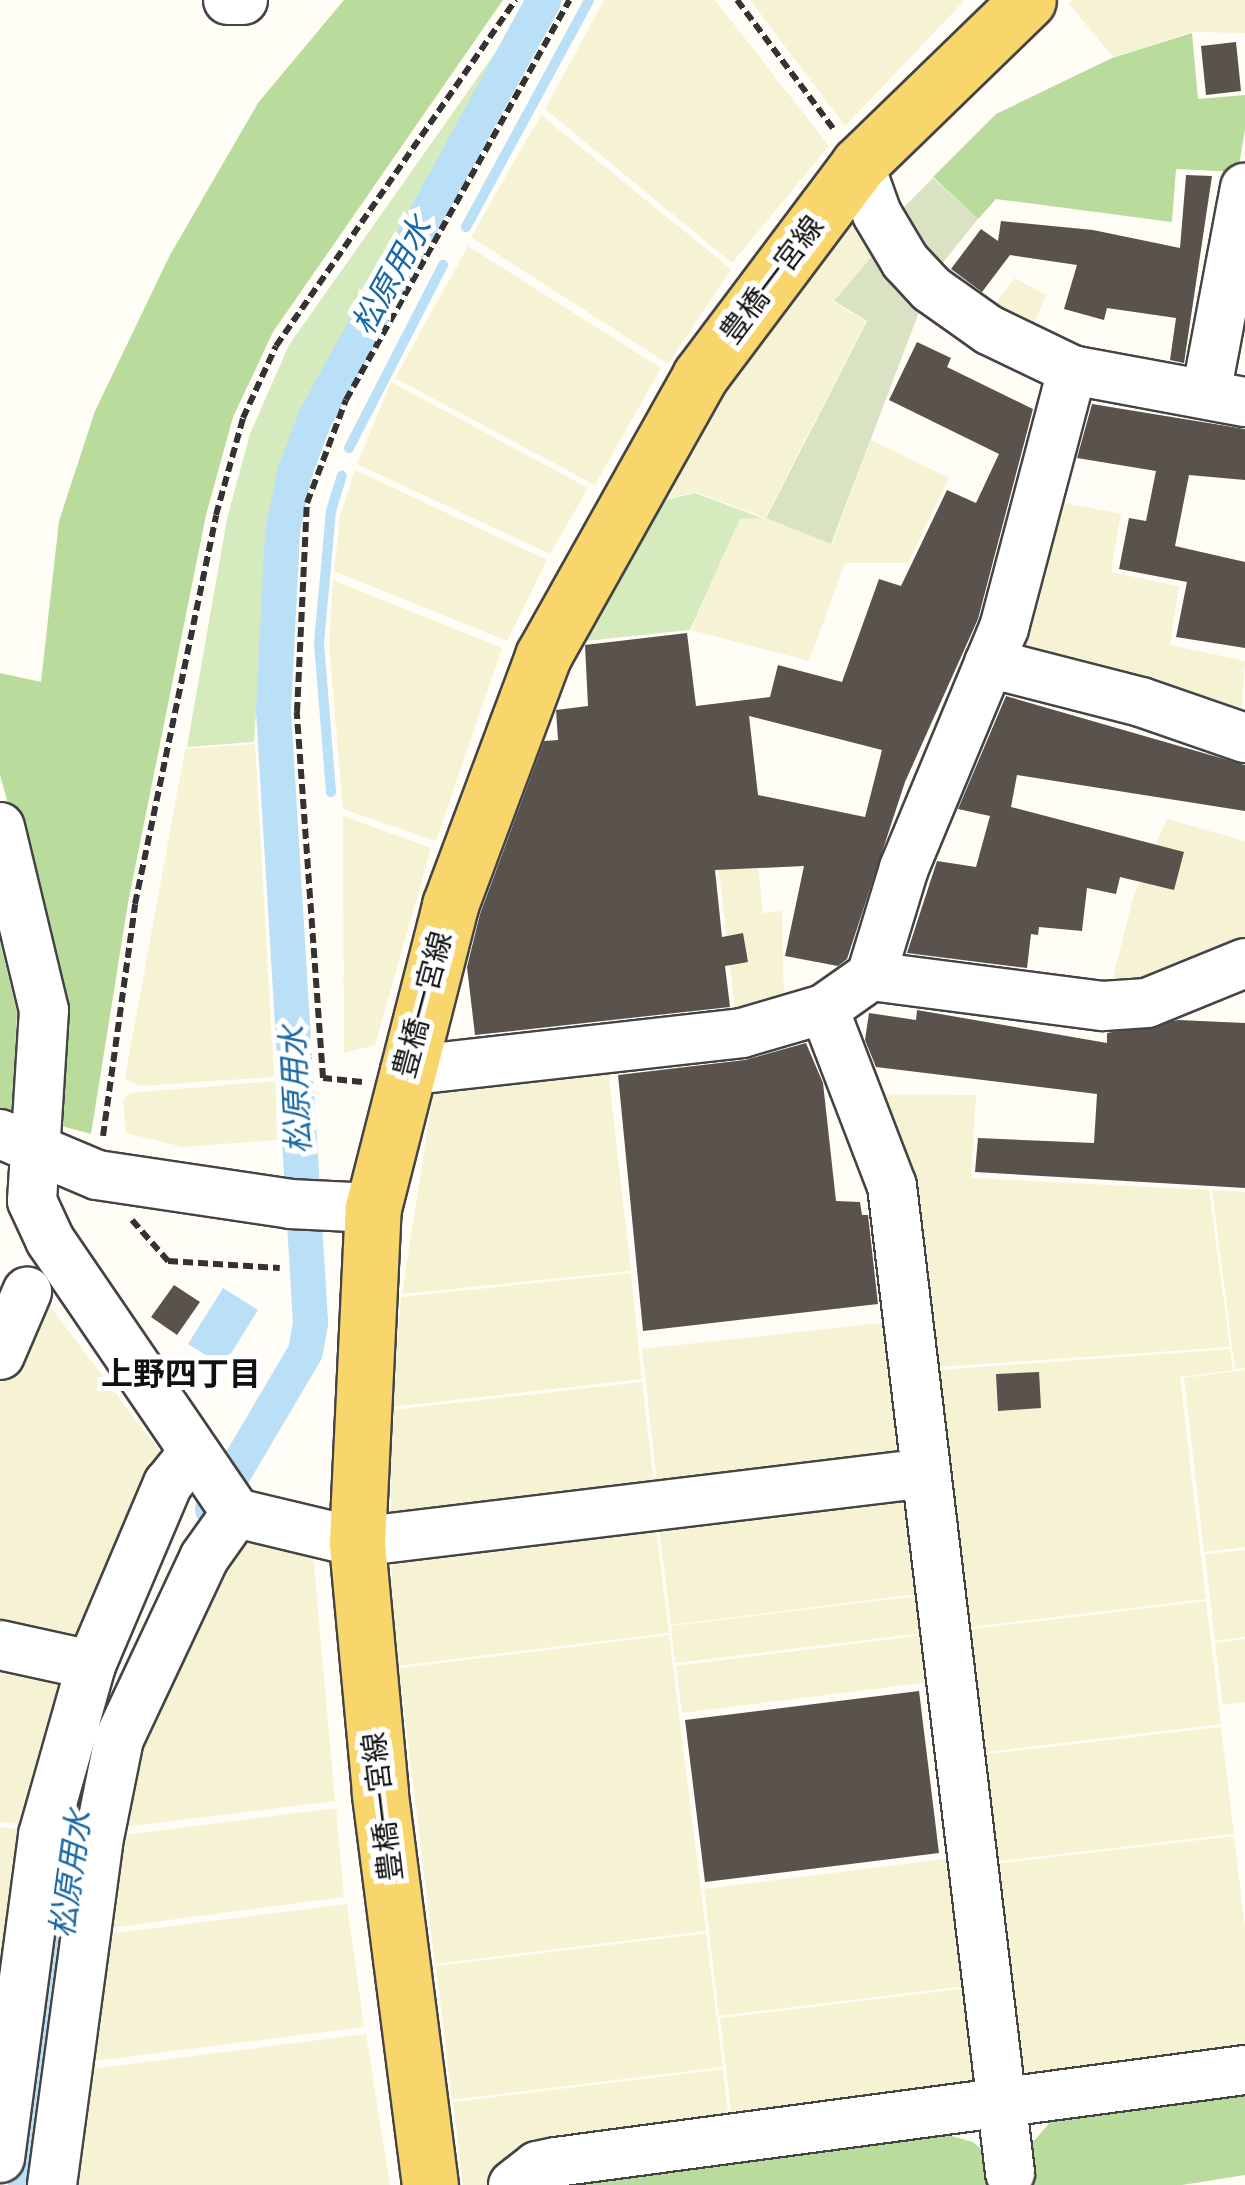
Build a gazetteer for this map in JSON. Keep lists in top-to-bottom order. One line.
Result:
{"streets":{"main road":["豊橋一宮線"]},"districts":["上野四丁目"],"water":["松原用水"]}
